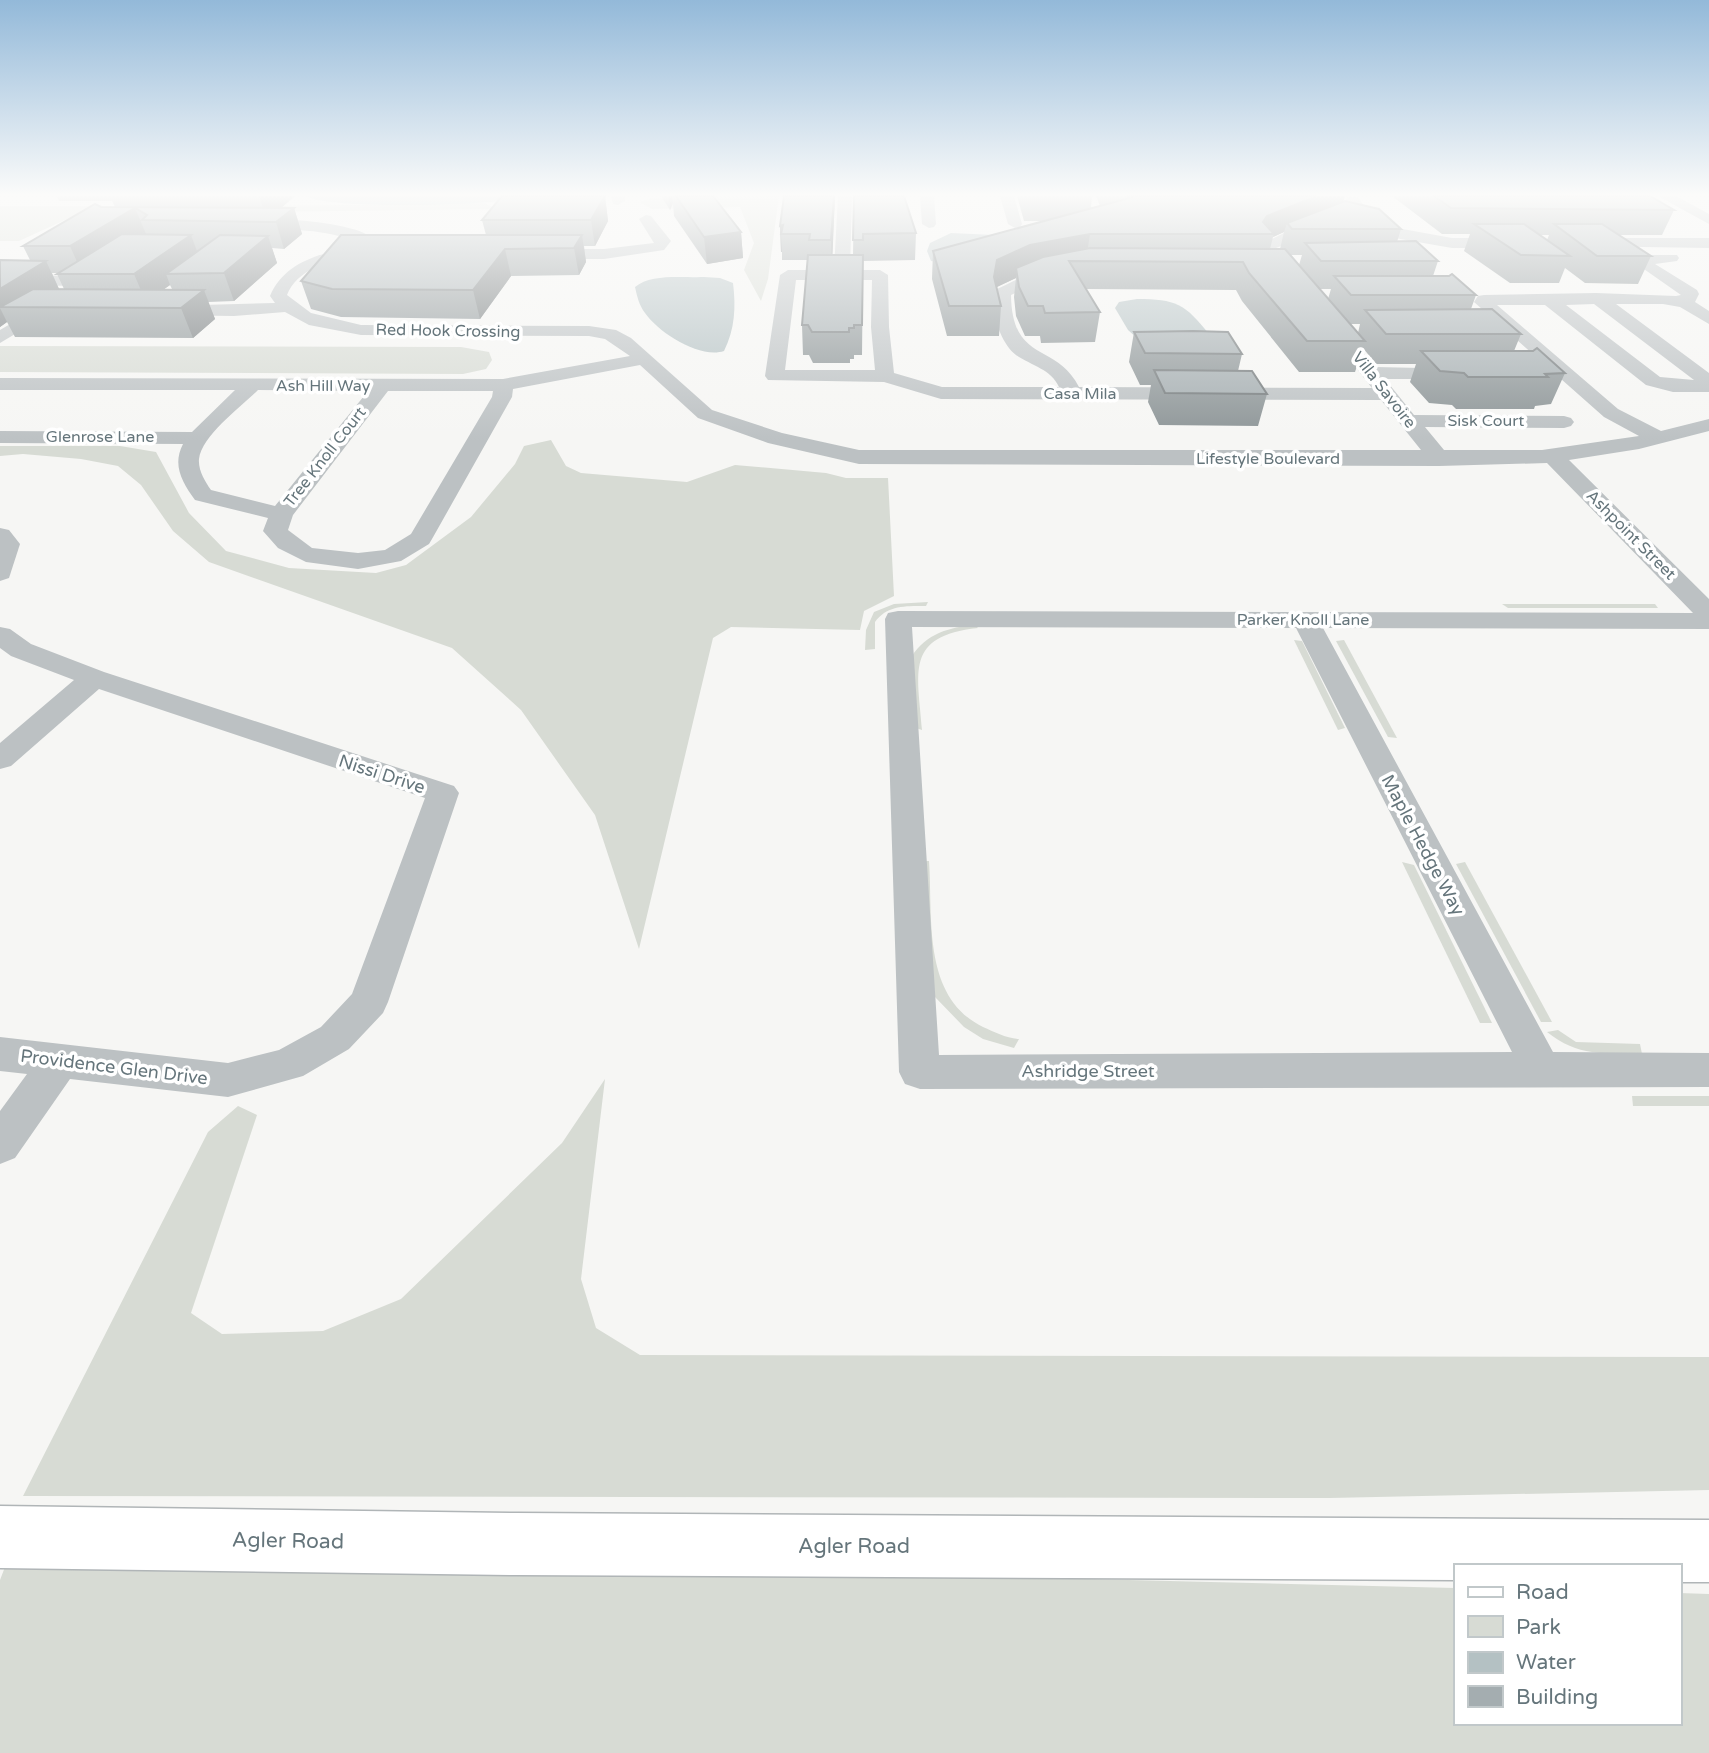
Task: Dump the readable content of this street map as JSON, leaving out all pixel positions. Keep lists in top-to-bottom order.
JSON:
{
  "streets": {
    "main road": ["Agler Road"],
    "street": [
      "Red Hook Crossing",
      "Ash Hill Way",
      "Villa Savoire",
      "Casa Mila",
      "Sisk Court",
      "Glenrose Lane",
      "Tree Knoll Court",
      "Lifestyle Boulevard",
      "Ashpoint Street",
      "Parker Knoll Lane",
      "Nissi Drive",
      "Maple Hedge Way",
      "Providence Glen Drive",
      "Ashridge Street"
    ]
  },
  "crossings": [
    ["Red Hook Crossing", "Ash Hill Way"],
    ["Red Hook Crossing", "Lifestyle Boulevard"],
    ["Ash Hill Way", "Tree Knoll Court"],
    ["Villa Savoire", "Casa Mila"],
    ["Villa Savoire", "Sisk Court"],
    ["Villa Savoire", "Lifestyle Boulevard"],
    ["Lifestyle Boulevard", "Ashpoint Street"],
    ["Parker Knoll Lane", "Maple Hedge Way"],
    ["Parker Knoll Lane", "Ashridge Street"],
    ["Nissi Drive", "Providence Glen Drive"],
    ["Maple Hedge Way", "Ashridge Street"]
  ],
  "legend": [
    "Road",
    "Park",
    "Water",
    "Building"
  ]
}
